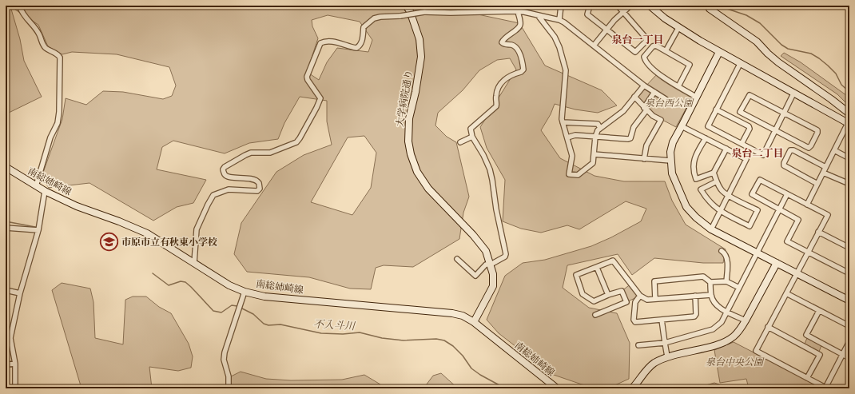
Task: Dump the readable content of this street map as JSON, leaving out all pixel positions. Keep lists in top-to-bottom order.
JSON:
{
  "streets": {
    "street": ["大学病院通り", "南総姉崎線"]
  },
  "crossings": [
    ["大学病院通り", "南総姉崎線"]
  ],
  "districts": ["泉台一丁目", "泉台二丁目"],
  "water": ["不入斗川"],
  "parks": ["泉台西公園", "泉台中央公園"],
  "places": {
    "school or university": ["市原市立有秋東小学校"]
  }
}
